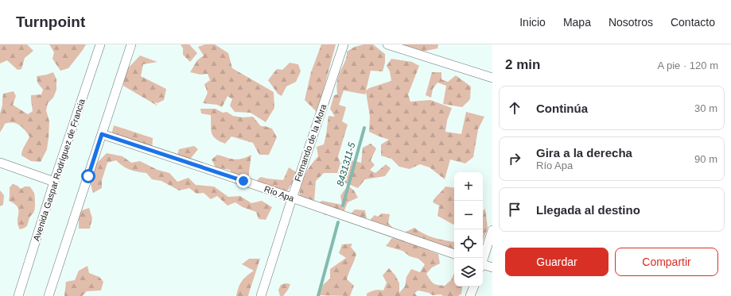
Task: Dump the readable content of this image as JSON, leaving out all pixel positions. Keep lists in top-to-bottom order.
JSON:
{
  "streets": {
    "street": ["Fernando de la Mora", "Avenida Gaspar Rodríguez de Francia", "Río Apa"]
  },
  "crossings": [
    ["Fernando de la Mora", "Río Apa"]
  ],
  "water": ["8431311-5"],
  "page": {
    "header": "Turnpoint",
    "nav": [
      "Inicio",
      "Mapa",
      "Nosotros",
      "Contacto"
    ],
    "heading": ["2 min", "A pie · 120 m"],
    "list": [
      ["Continúa", "30 m"],
      ["Gira a la derecha", "Río Apa", "90 m"],
      "Llegada al destino"
    ],
    "map_buttons": ["+", "−"],
    "buttons": ["Guardar", "Compartir"]
  }
}
